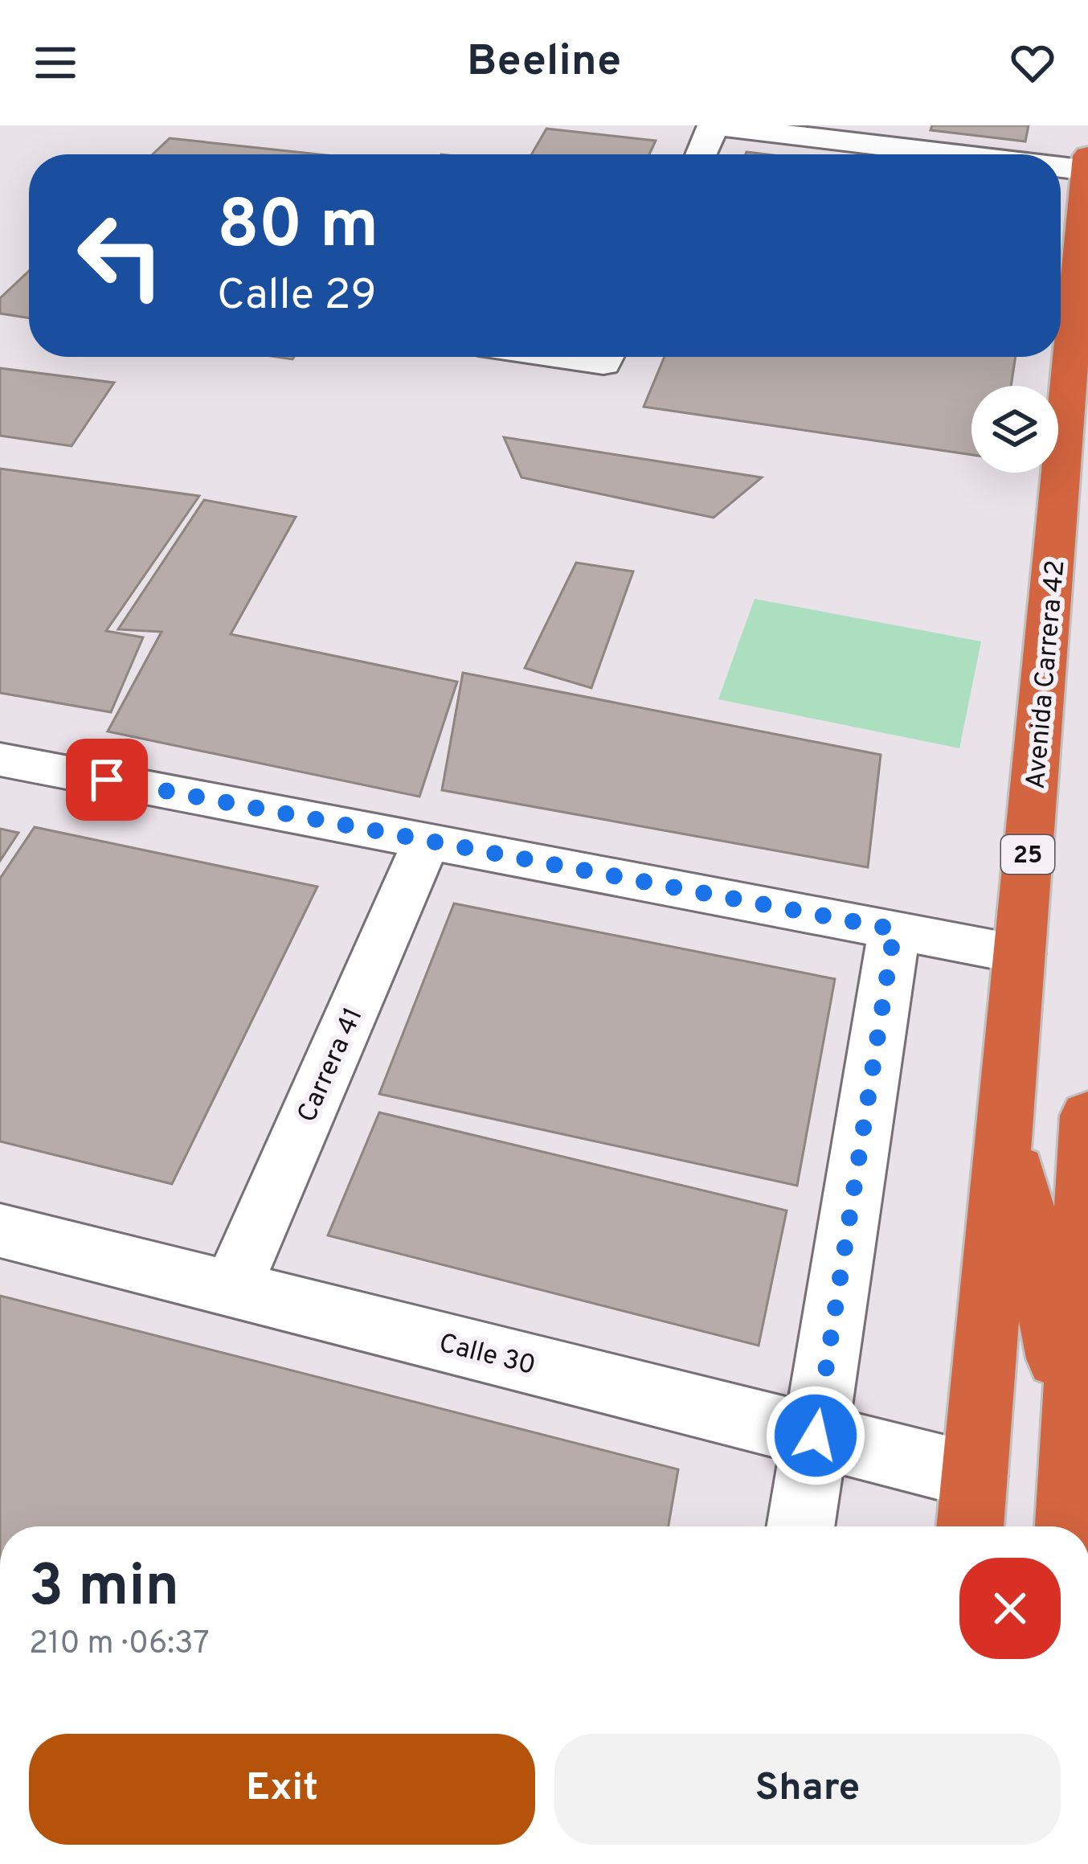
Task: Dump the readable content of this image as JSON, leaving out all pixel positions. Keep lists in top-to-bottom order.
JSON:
{
  "streets": {
    "highway": ["Avenida Carrera 42", "25"],
    "street": ["Carrera 41", "Calle 30"]
  },
  "crossings": [
    ["Avenida Carrera 42", "Calle 30"],
    ["Carrera 41", "Calle 30"]
  ],
  "page": {
    "header": "Beeline",
    "turn": ["80 m", "Calle 29"],
    "heading": ["3 min", "210 m · 06:37"],
    "buttons": ["Exit", "Share"]
  }
}
